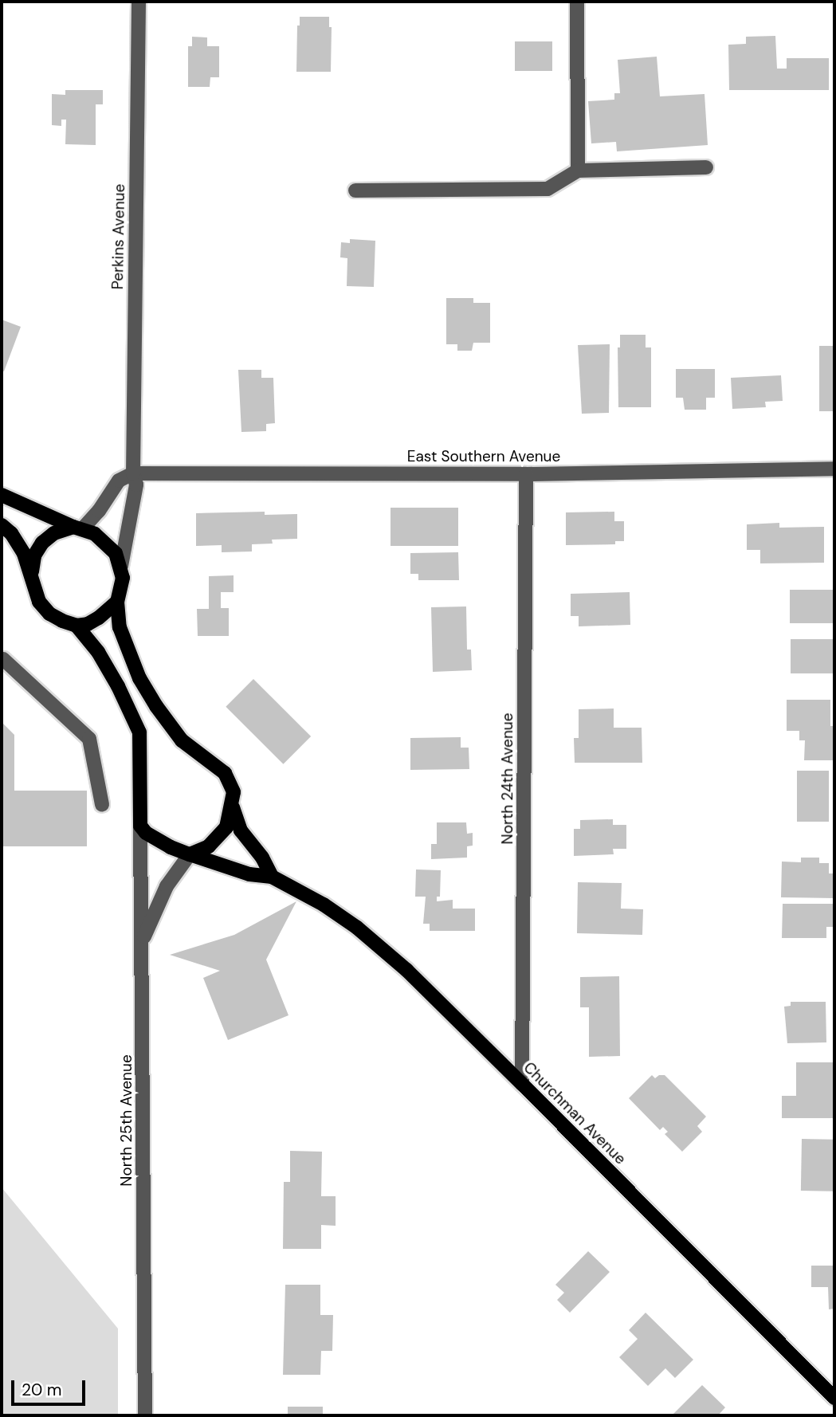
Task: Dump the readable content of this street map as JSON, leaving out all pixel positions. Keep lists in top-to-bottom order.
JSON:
{
  "streets": {
    "main road": ["Churchman Avenue"],
    "street": [
      "Perkins Avenue",
      "East Southern Avenue",
      "North 24th Avenue",
      "North 25th Avenue"
    ]
  },
  "crossings": [
    ["Perkins Avenue", "East Southern Avenue"],
    ["East Southern Avenue", "North 24th Avenue"],
    ["North 24th Avenue", "Churchman Avenue"],
    ["Churchman Avenue", "North 25th Avenue"]
  ],
  "scale_bar": "20 m"
}
